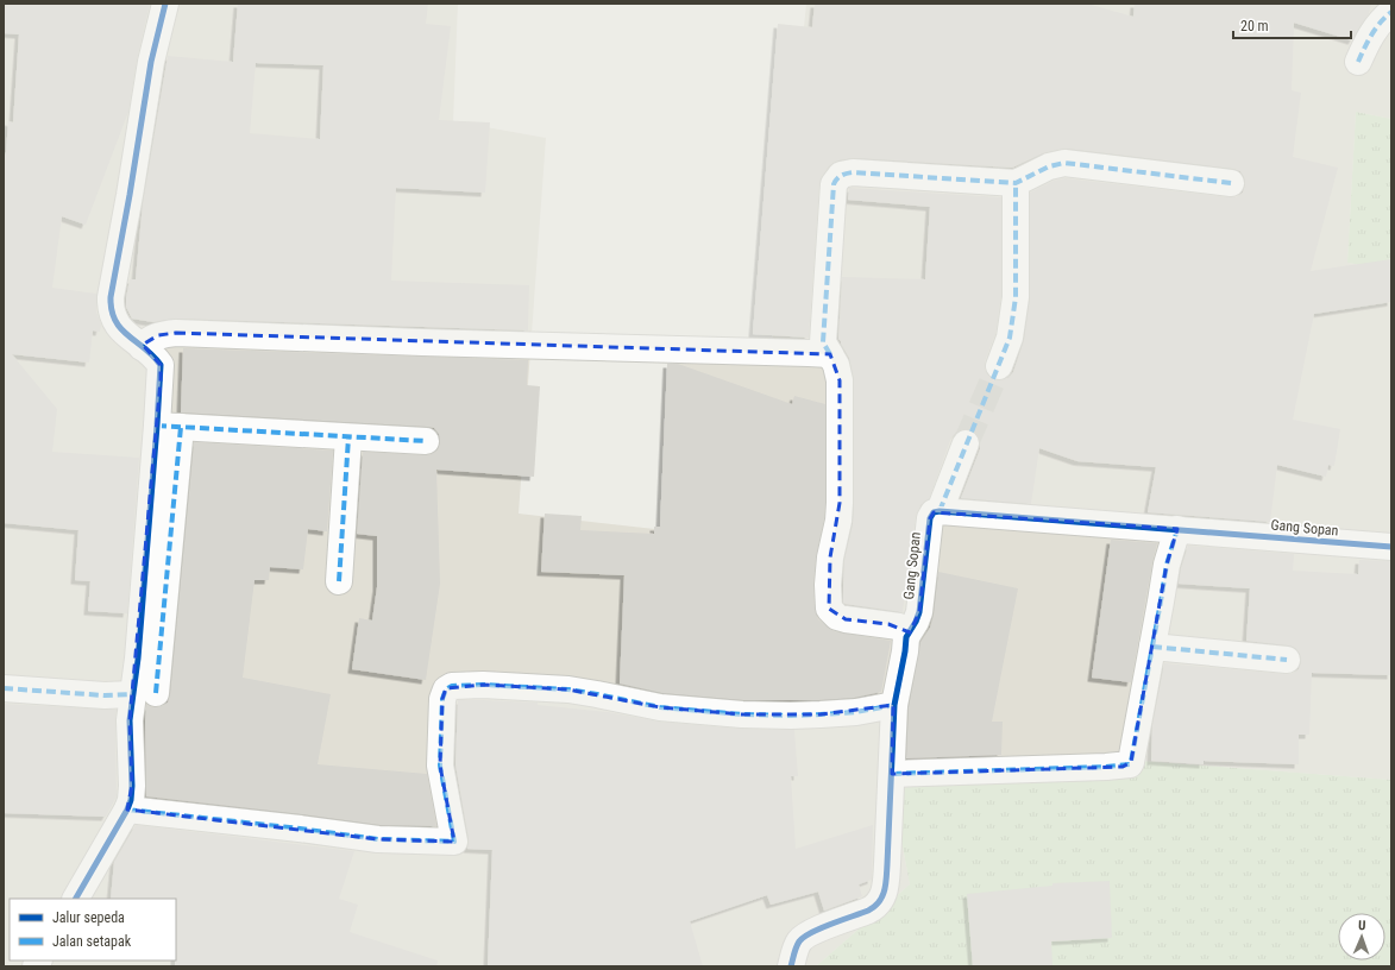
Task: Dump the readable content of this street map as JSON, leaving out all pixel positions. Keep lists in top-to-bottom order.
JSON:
{
  "streets": {
    "street": ["Gang Sopan"]
  },
  "legend": ["Jalur sepeda", "Jalan setapak"],
  "scale_bar": "20 m",
  "north": "top"
}
